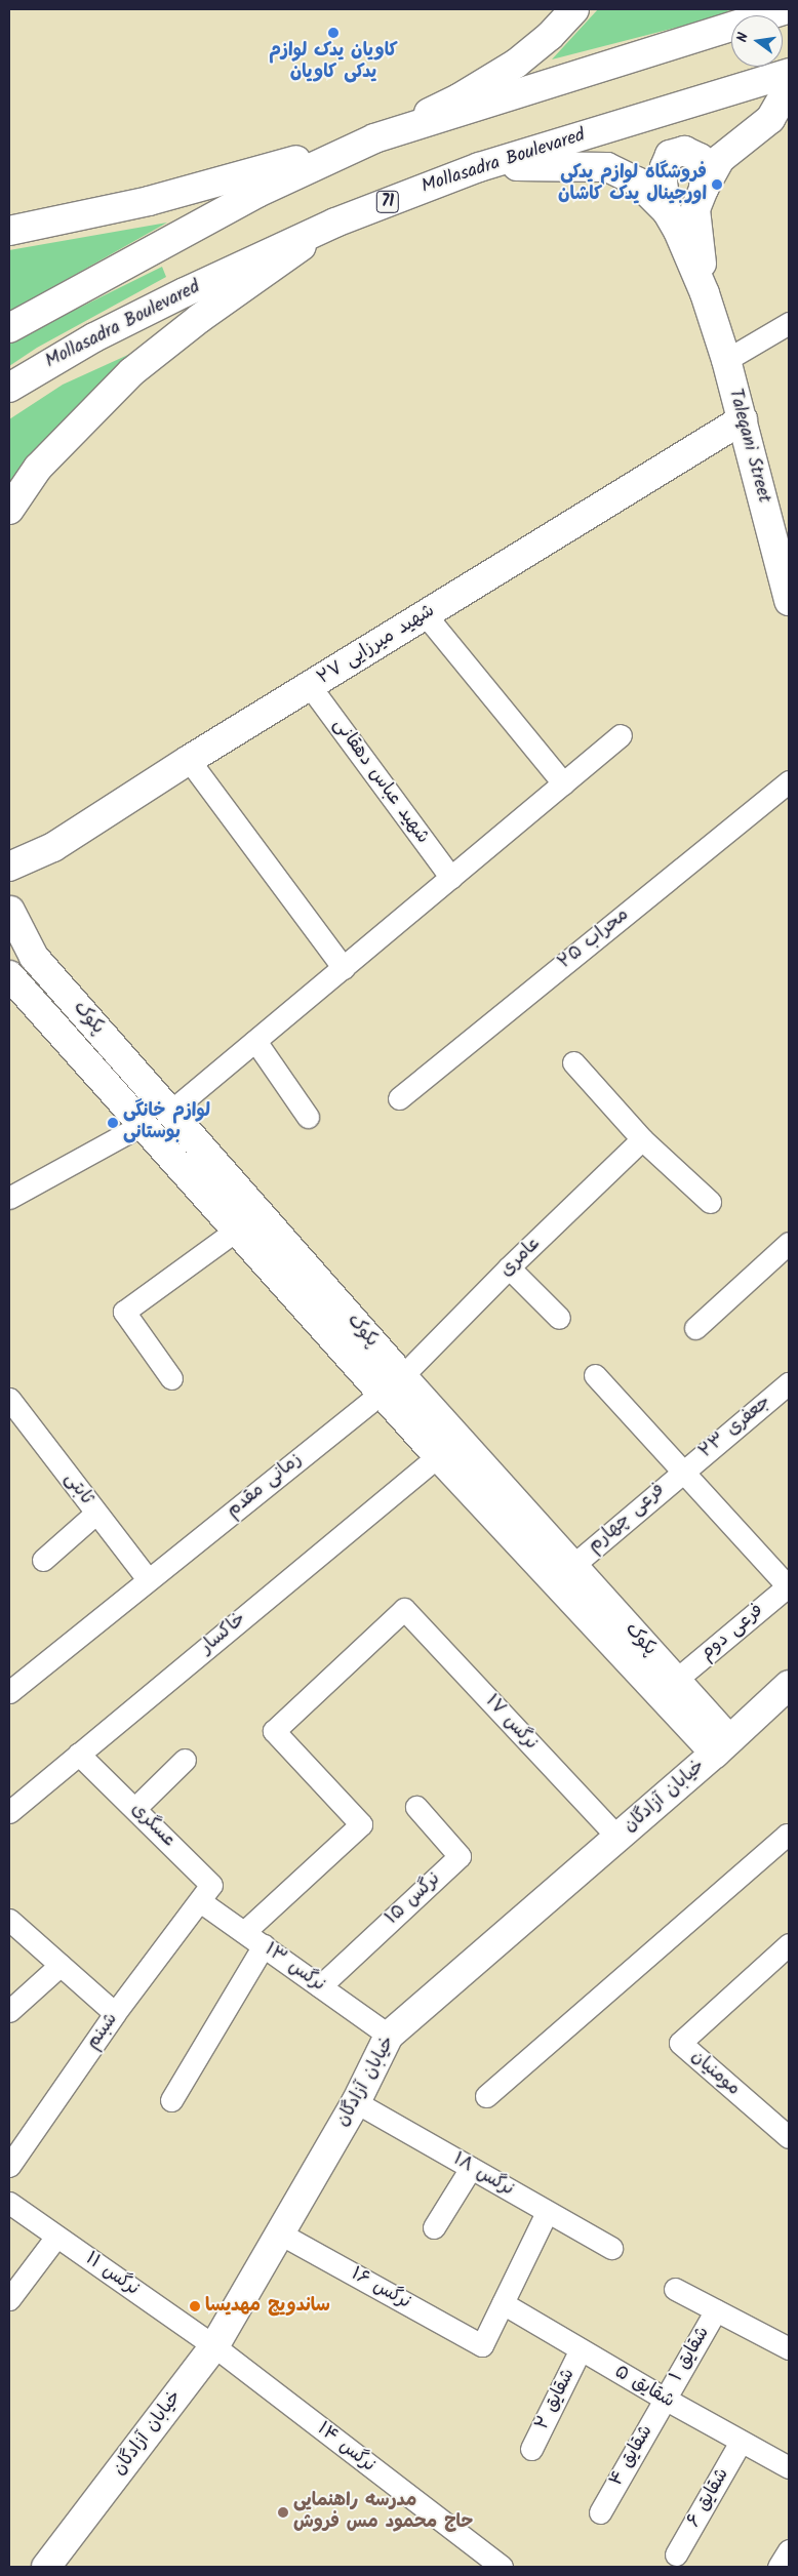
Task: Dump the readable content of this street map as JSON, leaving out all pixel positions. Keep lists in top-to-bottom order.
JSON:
{
  "streets": {
    "main road": [
      "Mollasadra Boulevared",
      "71",
      "Taleqani Street",
      "شهید میرزایی ۲۷",
      "پکوک",
      "خیابان آزادگان"
    ],
    "street": [
      "شهید عباس دهقانی",
      "محراب ۲۵",
      "عامری",
      "جعفری ۲۳",
      "زمانی مقدم",
      "ثابتی",
      "فرعی چهارم",
      "فرعی دوم",
      "خاکسار",
      "نرگس ۱۷",
      "عسگری",
      "نرگس ۱۵",
      "نرگس ۱۳",
      "شبنم",
      "مومنیان",
      "نرگس ۱۸",
      "نرگس ۱۱",
      "نرگس ۱۶",
      "شقایق ۱",
      "شقایق ۵",
      "شقایق ۲",
      "نرگس ۱۴",
      "شقایق ۴",
      "شقایق ۶"
    ]
  },
  "crossings": [
    ["Taleqani Street", "شهید میرزایی ۲۷"],
    ["شهید میرزایی ۲۷", "شهید عباس دهقانی"],
    ["پکوک", "عامری"],
    ["پکوک", "زمانی مقدم"],
    ["پکوک", "فرعی چهارم"],
    ["پکوک", "فرعی دوم"],
    ["پکوک", "خاکسار"],
    ["پکوک", "خیابان آزادگان"],
    ["عامری", "زمانی مقدم"],
    ["جعفری ۲۳", "فرعی چهارم"],
    ["زمانی مقدم", "ثابتی"],
    ["خاکسار", "عسگری"],
    ["نرگس ۱۷", "خیابان آزادگان"],
    ["نرگس ۱۷", "نرگس ۱۳"],
    ["خیابان آزادگان", "نرگس ۱۳"],
    ["خیابان آزادگان", "نرگس ۱۸"],
    ["خیابان آزادگان", "نرگس ۱۱"],
    ["خیابان آزادگان", "نرگس ۱۶"],
    ["خیابان آزادگان", "نرگس ۱۴"],
    ["عسگری", "نرگس ۱۳"],
    ["عسگری", "شبنم"],
    ["نرگس ۱۵", "نرگس ۱۳"],
    ["نرگس ۱۳", "شبنم"],
    ["نرگس ۱۱", "نرگس ۱۴"],
    ["نرگس ۱۶", "شقایق ۵"],
    ["شقایق ۱", "شقایق ۵"],
    ["شقایق ۱", "شقایق ۴"],
    ["شقایق ۵", "شقایق ۲"],
    ["شقایق ۵", "شقایق ۴"],
    ["شقایق ۵", "شقایق ۶"]
  ],
  "places": [
    "کاویان یدک لوازم یدکی کاویان",
    "فروشگاه لوازم یدکی اورجینال یدک کاشان",
    "لوازم خانگی بوستانی",
    "ساندویچ مهدیسا",
    "مدرسه راهنمایی حاج محمود مس فروش"
  ],
  "north": "left"
}
